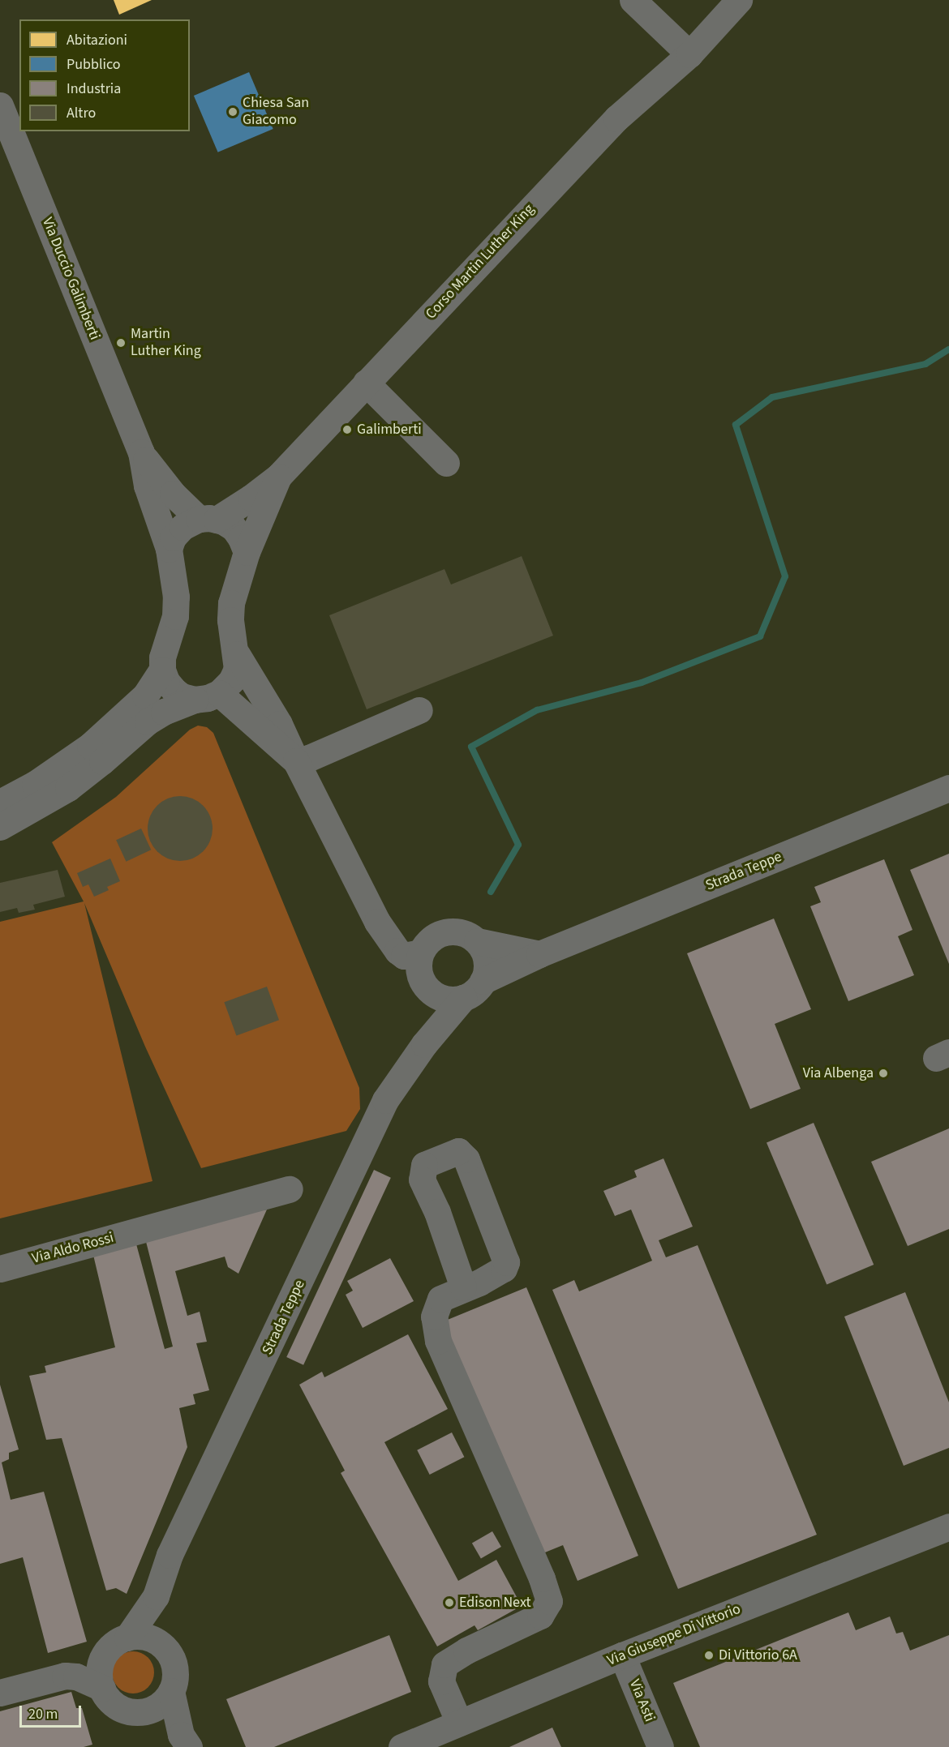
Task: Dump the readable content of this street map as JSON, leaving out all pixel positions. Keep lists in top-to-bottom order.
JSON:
{
  "streets": {
    "street": [
      "Corso Martin Luther King",
      "Via Duccio Galimberti",
      "Strada Teppe",
      "Via Aldo Rossi",
      "Via Giuseppe Di Vittorio",
      "Via Asti"
    ]
  },
  "crossings": [
    ["Corso Martin Luther King", "Via Duccio Galimberti"],
    ["Via Giuseppe Di Vittorio", "Via Asti"]
  ],
  "places": [
    "Chiesa San Giacomo",
    "Martin Luther King",
    "Galimberti",
    "Via Albenga",
    "Edison Next",
    "Di Vittorio 6A"
  ],
  "legend": [
    "Abitazioni",
    "Pubblico",
    "Industria",
    "Altro"
  ],
  "scale_bar": "20 m"
}
